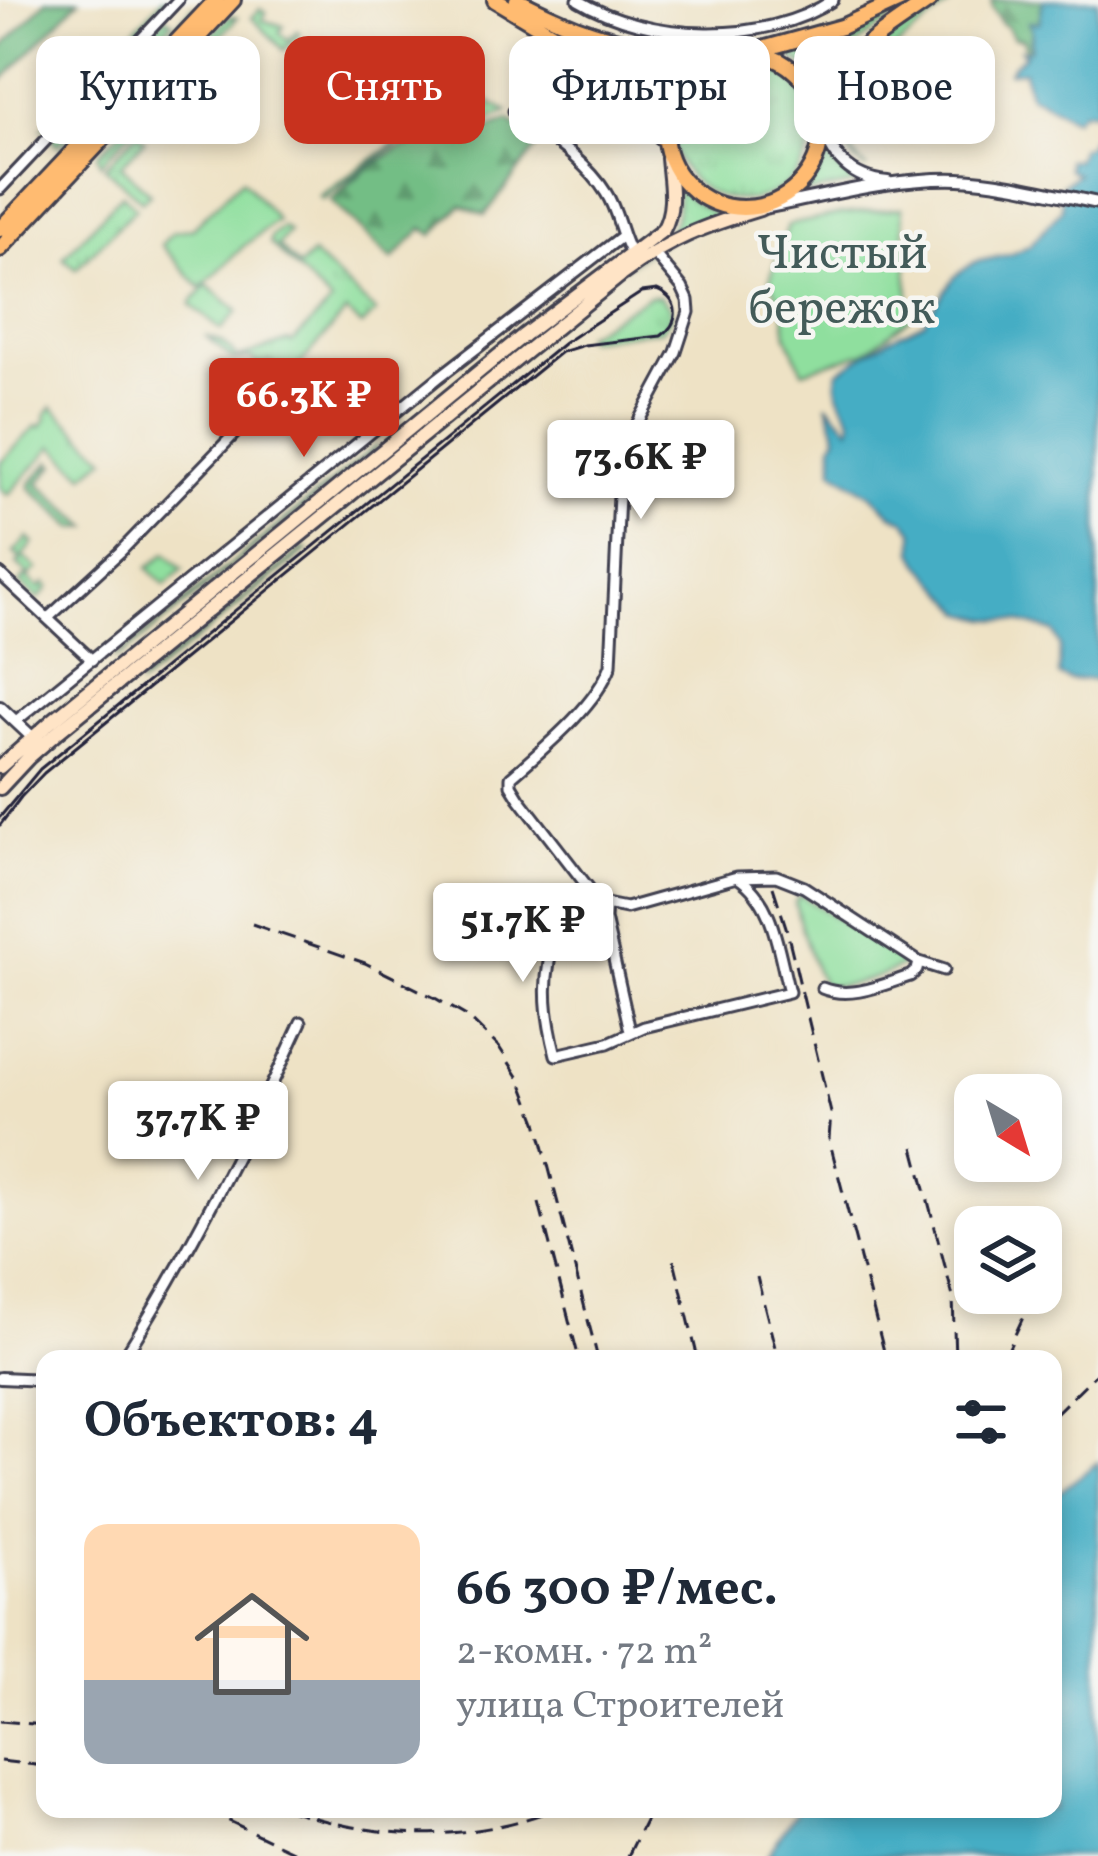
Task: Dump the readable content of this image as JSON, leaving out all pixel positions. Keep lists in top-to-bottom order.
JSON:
{
  "parks": ["Чистый бережок"],
  "north": "bottom right",
  "page": {
    "chip": [
      "Купить",
      "Снять",
      "Фильтры",
      "Новое"
    ],
    "price": [
      "66.3K ₽",
      "73.6K ₽",
      "51.7K ₽",
      "37.7K ₽"
    ],
    "heading": "Объектов: 4",
    "list": [
      {
        "name": "66 300 ₽/мес.",
        "note": "2-комн. · 72 m² · улица Строителей"
      }
    ]
  }
}
